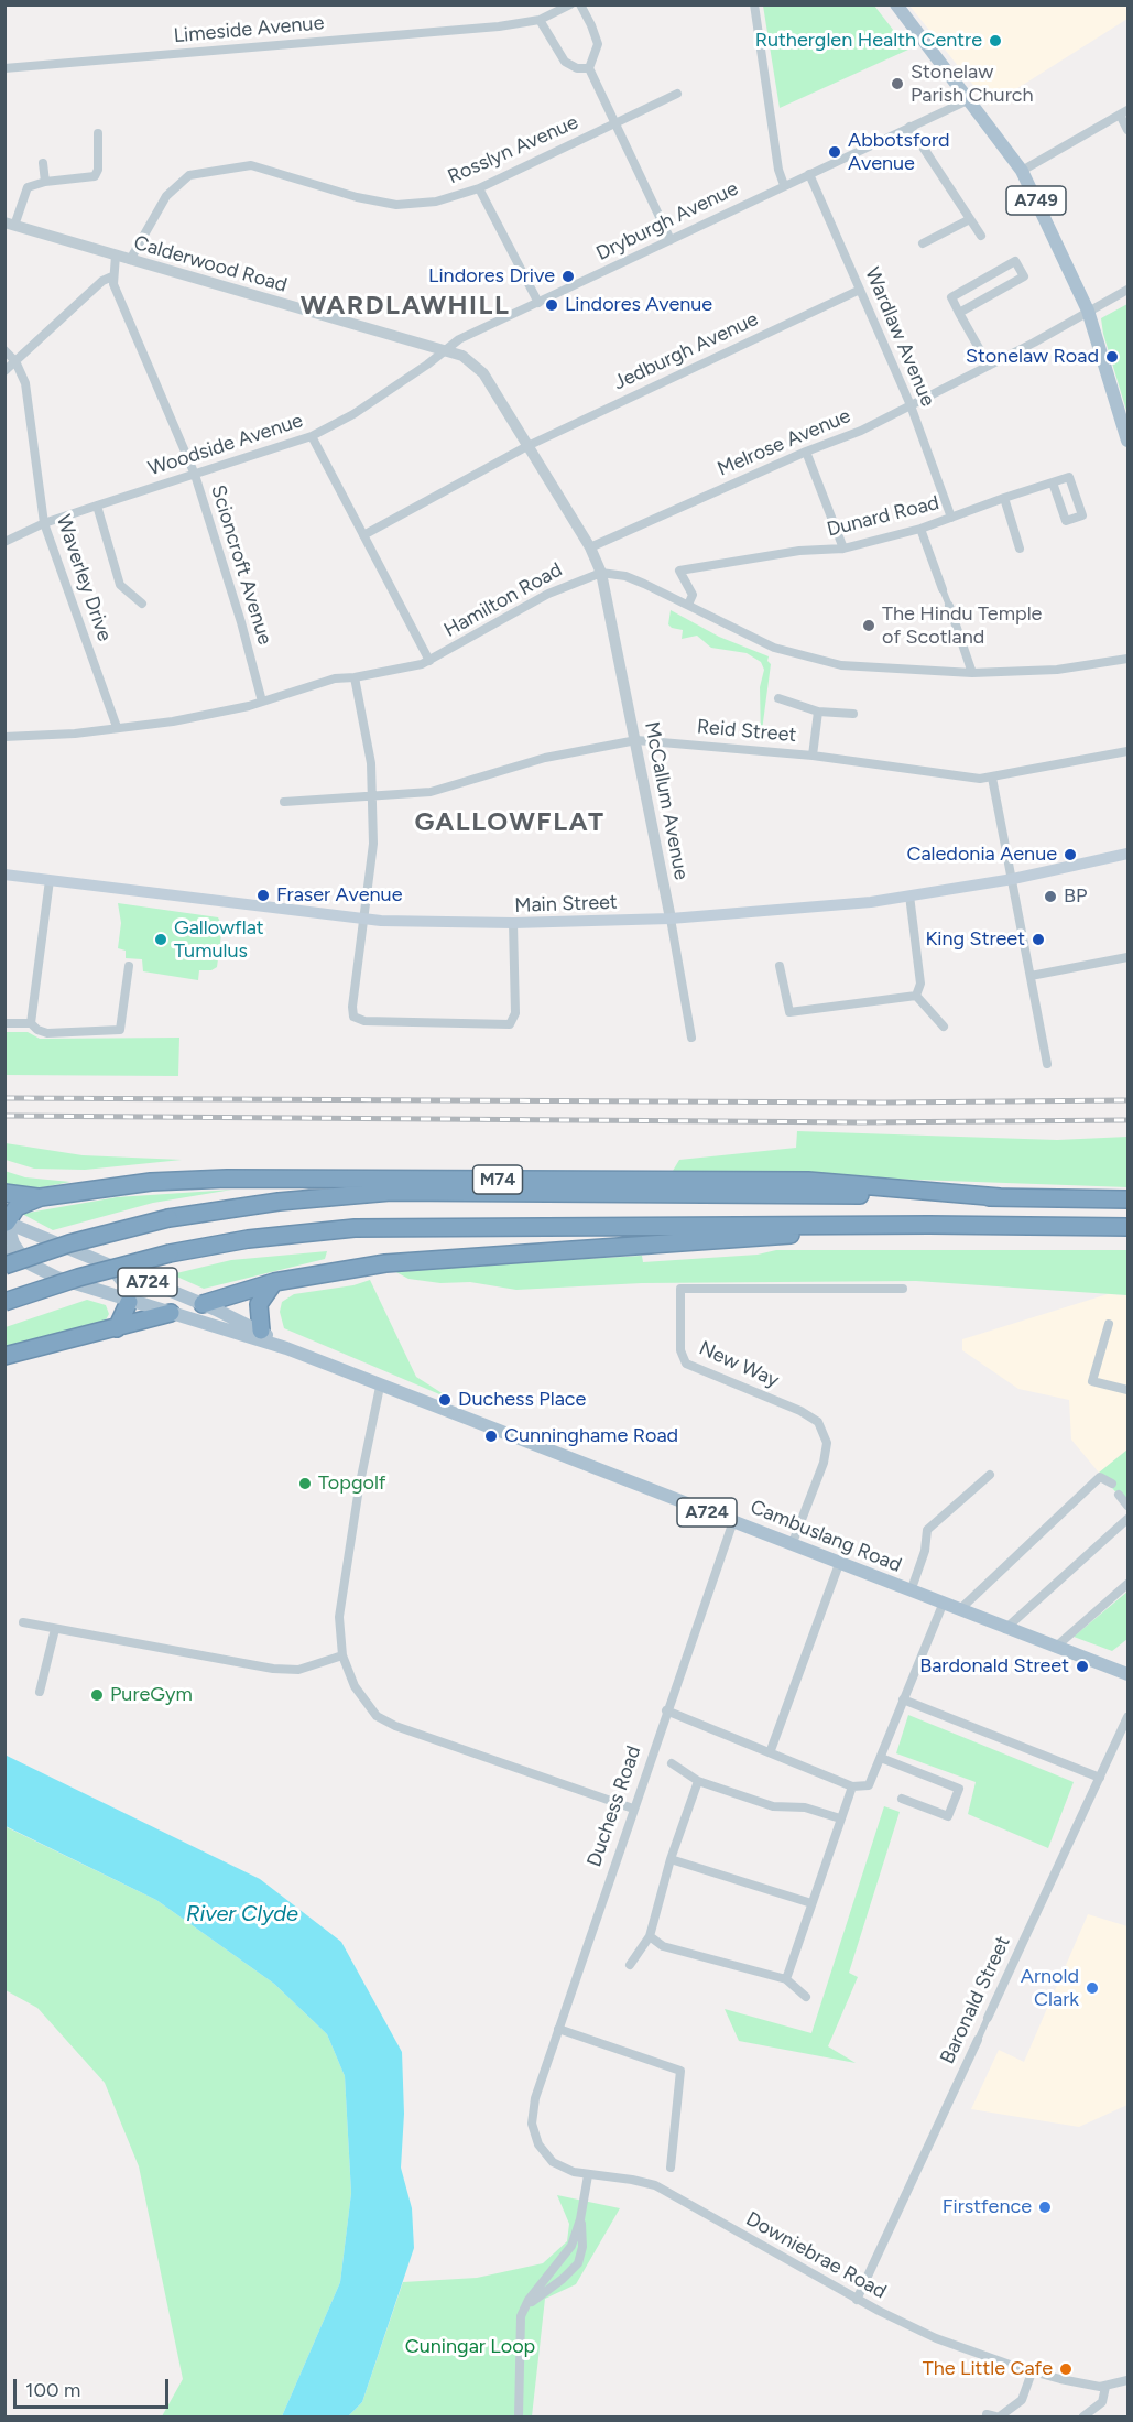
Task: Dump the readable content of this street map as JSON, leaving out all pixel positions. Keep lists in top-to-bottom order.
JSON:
{
  "streets": {
    "highway": ["M74"],
    "main road": [
      "A749",
      "Main Street",
      "A724",
      "Cambuslang Road"
    ],
    "street": [
      "Limeside Avenue",
      "Rosslyn Avenue",
      "Dryburgh Avenue",
      "Calderwood Road",
      "Wardlaw Avenue",
      "Jedburgh Avenue",
      "Melrose Avenue",
      "Woodside Avenue",
      "Dunard Road",
      "Scioncroft Avenue",
      "Waverley Drive",
      "Hamilton Road",
      "Reid Street",
      "McCallum Avenue",
      "New Way",
      "Duchess Road",
      "Baronald Street",
      "Downiebrae Road"
    ]
  },
  "crossings": [
    ["Rosslyn Avenue", "Calderwood Road"],
    ["A749", "Dryburgh Avenue"],
    ["A749", "Melrose Avenue"],
    ["Dryburgh Avenue", "Calderwood Road"],
    ["Dryburgh Avenue", "Wardlaw Avenue"],
    ["Dryburgh Avenue", "Woodside Avenue"],
    ["Calderwood Road", "Jedburgh Avenue"],
    ["Calderwood Road", "Melrose Avenue"],
    ["Calderwood Road", "Woodside Avenue"],
    ["Calderwood Road", "Hamilton Road"],
    ["Calderwood Road", "McCallum Avenue"],
    ["Wardlaw Avenue", "Jedburgh Avenue"],
    ["Wardlaw Avenue", "Melrose Avenue"],
    ["Wardlaw Avenue", "Dunard Road"],
    ["Woodside Avenue", "Scioncroft Avenue"],
    ["Woodside Avenue", "Waverley Drive"],
    ["Scioncroft Avenue", "Hamilton Road"],
    ["Waverley Drive", "Hamilton Road"],
    ["Hamilton Road", "McCallum Avenue"],
    ["Reid Street", "McCallum Avenue"],
    ["McCallum Avenue", "Main Street"],
    ["M74", "Cambuslang Road"],
    ["New Way", "Cambuslang Road"],
    ["Cambuslang Road", "Duchess Road"],
    ["Duchess Road", "Downiebrae Road"],
    ["Baronald Street", "Downiebrae Road"]
  ],
  "districts": ["WARDLAWHILL", "GALLOWFLAT"],
  "water": ["River Clyde"],
  "parks": ["Cuningar Loop"],
  "places": [
    "Rutherglen Health Centre",
    "Stonelaw Parish Church",
    "Abbotsford Avenue",
    "Lindores Drive",
    "Lindores Avenue",
    "Stonelaw Road",
    "The Hindu Temple of Scotland",
    "Caledonia Aenue",
    "Fraser Avenue",
    "BP",
    "Gallowflat Tumulus",
    "King Street",
    "Duchess Place",
    "Cunninghame Road",
    "Topgolf",
    "Bardonald Street",
    "PureGym",
    "Arnold Clark",
    "Firstfence",
    "The Little Cafe"
  ],
  "scale_bar": "100 m"
}
